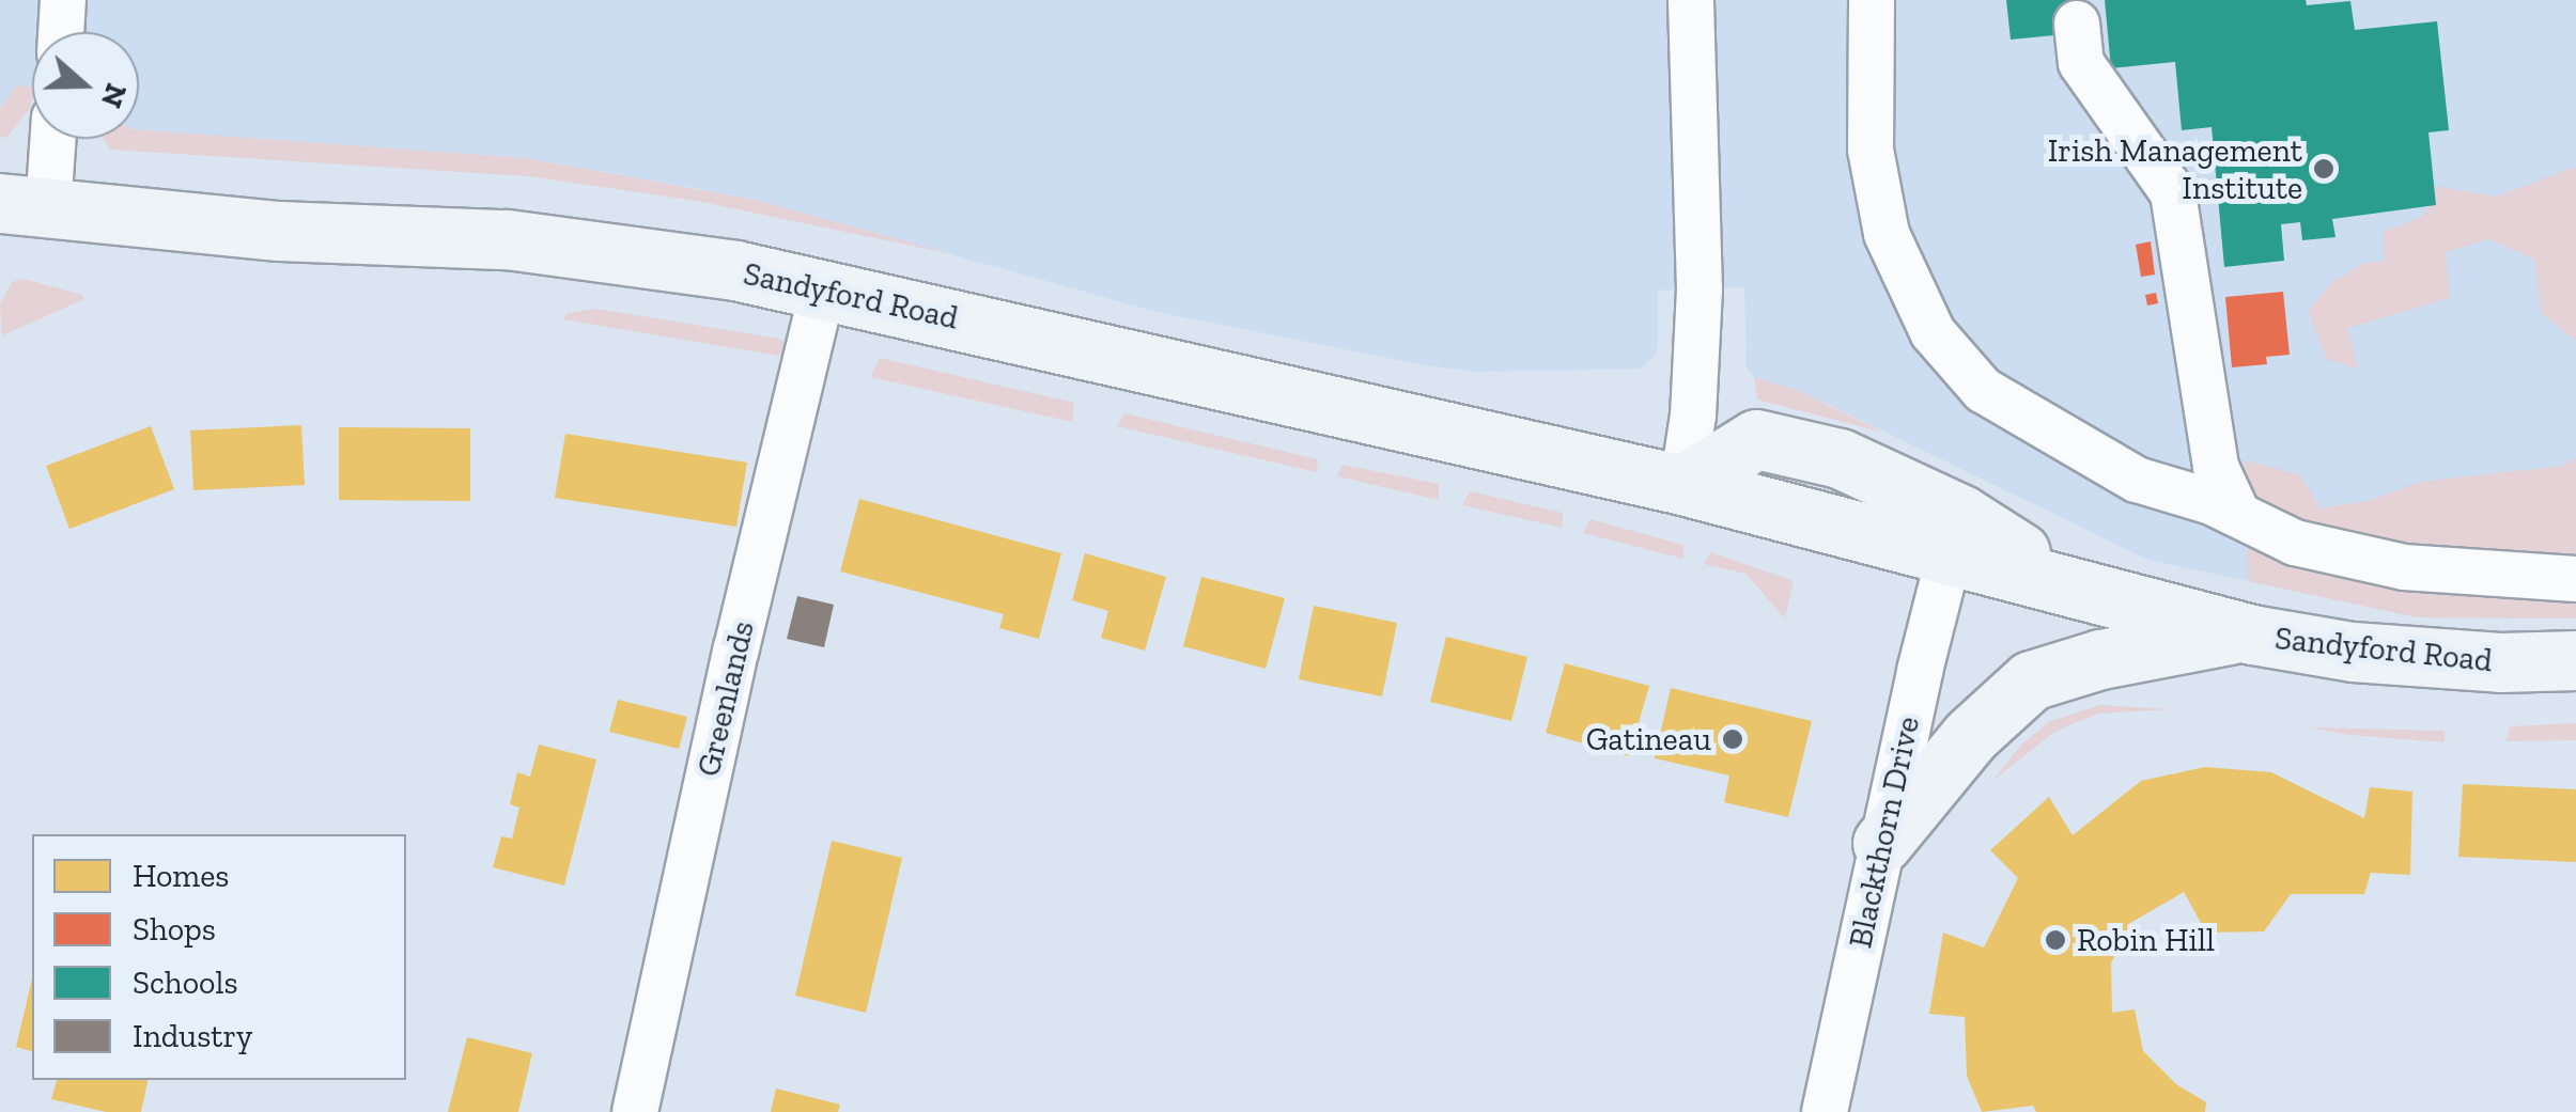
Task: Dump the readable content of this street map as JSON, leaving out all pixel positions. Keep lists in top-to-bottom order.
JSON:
{
  "streets": {
    "main road": ["Sandyford Road"],
    "street": ["Greenlands", "Blackthorn Drive"]
  },
  "crossings": [
    ["Sandyford Road", "Greenlands"],
    ["Sandyford Road", "Blackthorn Drive"]
  ],
  "places": ["Irish Management Institute", "Gatineau", "Robin Hill"],
  "legend": [
    "Homes",
    "Shops",
    "Schools",
    "Industry"
  ],
  "north": "right"
}
